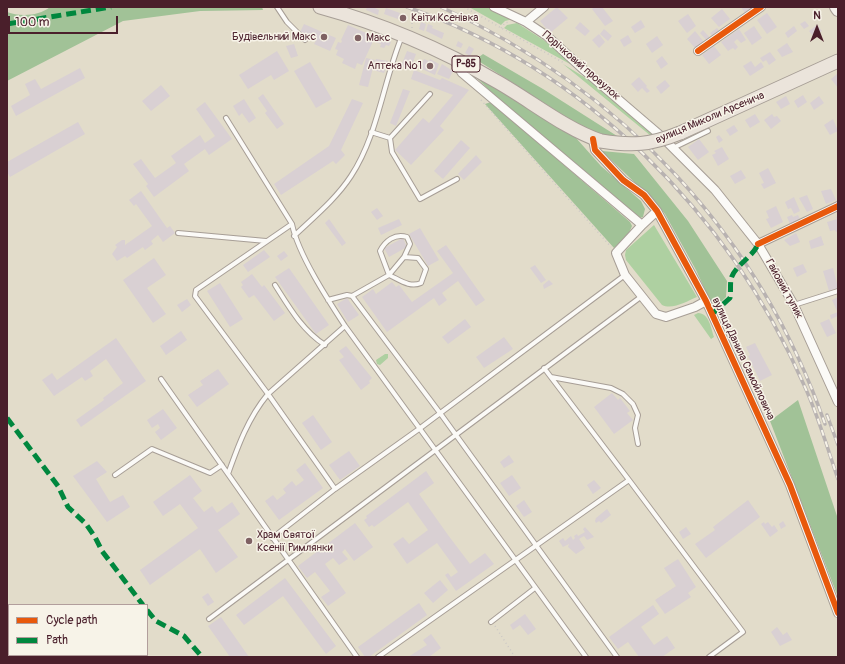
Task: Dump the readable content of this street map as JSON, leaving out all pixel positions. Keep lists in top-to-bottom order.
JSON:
{
  "streets": {
    "main road": ["Р-85", "вулиця Миколи Арсенича"],
    "street": ["Порічковий провулок", "Гайовий тупик", "вулиця Данила Самойловича"]
  },
  "crossings": [
    ["Порічковий провулок", "Гайовий тупик"],
    ["вулиця Миколи Арсенича", "вулиця Данила Самойловича"]
  ],
  "places": [
    "Квіти Ксенівка",
    "Будівельний Макс",
    "Макс",
    "Аптека №1",
    "Храм Святої Ксенії Римлянки"
  ],
  "legend": ["Cycle path", "Path"],
  "scale_bar": "100 m",
  "north": "top"
}
